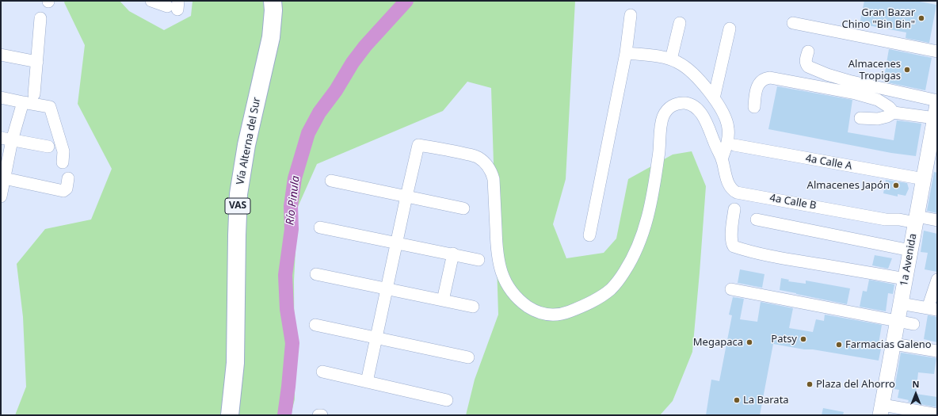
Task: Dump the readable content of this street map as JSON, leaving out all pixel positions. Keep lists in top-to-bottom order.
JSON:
{
  "streets": {
    "highway": ["Vía Alterna del Sur", "VAS"],
    "main road": ["1a Avenida"],
    "street": ["4a Calle A", "4a Calle B"]
  },
  "crossings": [
    ["4a Calle A", "1a Avenida"],
    ["4a Calle B", "1a Avenida"]
  ],
  "water": ["Río Pinula"],
  "places": [
    "Gran Bazar Chino \"Bin Bin\"",
    "Almacenes Tropigas",
    "Almacenes Japón",
    "Patsy",
    "Megapaca",
    "Farmacias Galeno",
    "Plaza del Ahorro",
    "La Barata"
  ],
  "north": "top"
}
